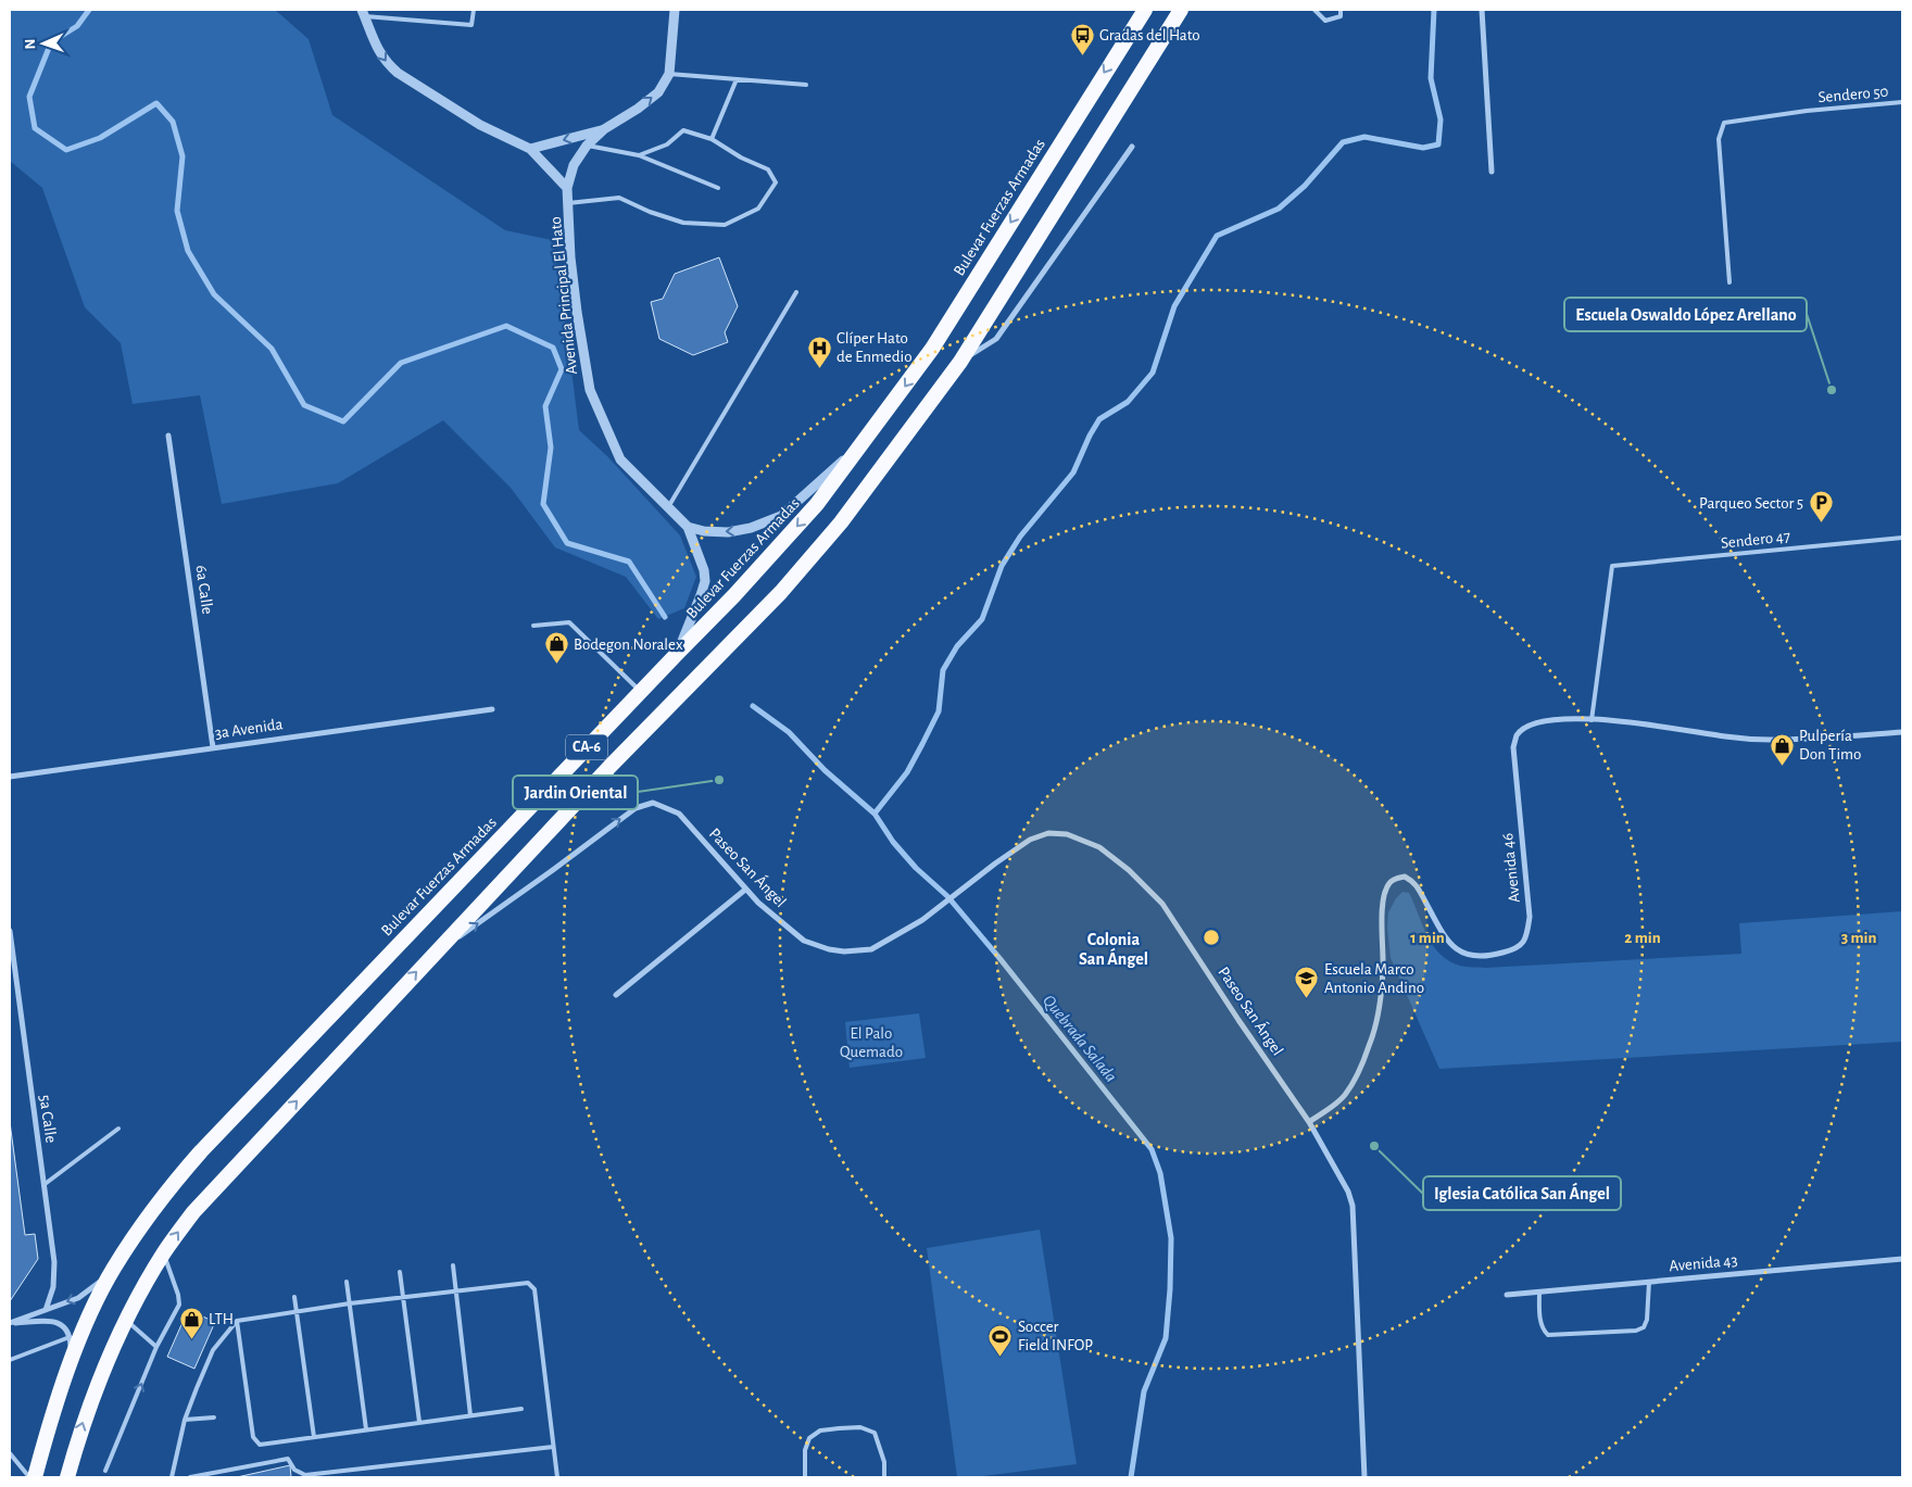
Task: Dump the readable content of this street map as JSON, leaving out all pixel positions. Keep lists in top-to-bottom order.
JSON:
{
  "streets": {
    "highway": ["Bulevar Fuerzas Armadas", "CA-6"],
    "street": [
      "Avenida Principal El Hato",
      "6a Calle",
      "3a Avenida",
      "Paseo San Ángel",
      "Avenida 46",
      "5a Calle",
      "Avenida 43"
    ],
    "lane": ["Sendero 50", "Sendero 47"]
  },
  "crossings": [
    ["Bulevar Fuerzas Armadas", "Avenida Principal El Hato"],
    ["Sendero 47", "Avenida 46"],
    ["6a Calle", "3a Avenida"],
    ["Paseo San Ángel", "Avenida 46"]
  ],
  "districts": ["Colonia San Ángel"],
  "water": ["Quebrada Salada"],
  "parks": ["El Palo Quemado"],
  "places": {
    "bus stop": ["Gradas del Hato"],
    "hospital": ["Clíper Hato de Enmedio"],
    "other": ["Escuela Oswaldo López Arellano", "Jardin Oriental", "Iglesia Católica San Ángel"],
    "parking": ["Parqueo Sector 5"],
    "shop": ["Bodegon Noralex", "Pulpería Don Timo", "LTH"],
    "school or university": ["Escuela Marco Antonio Andino"],
    "sports": ["Soccer Field INFOP"]
  },
  "north": "left",
  "rings": ["1 min", "2 min", "3 min"]
}
